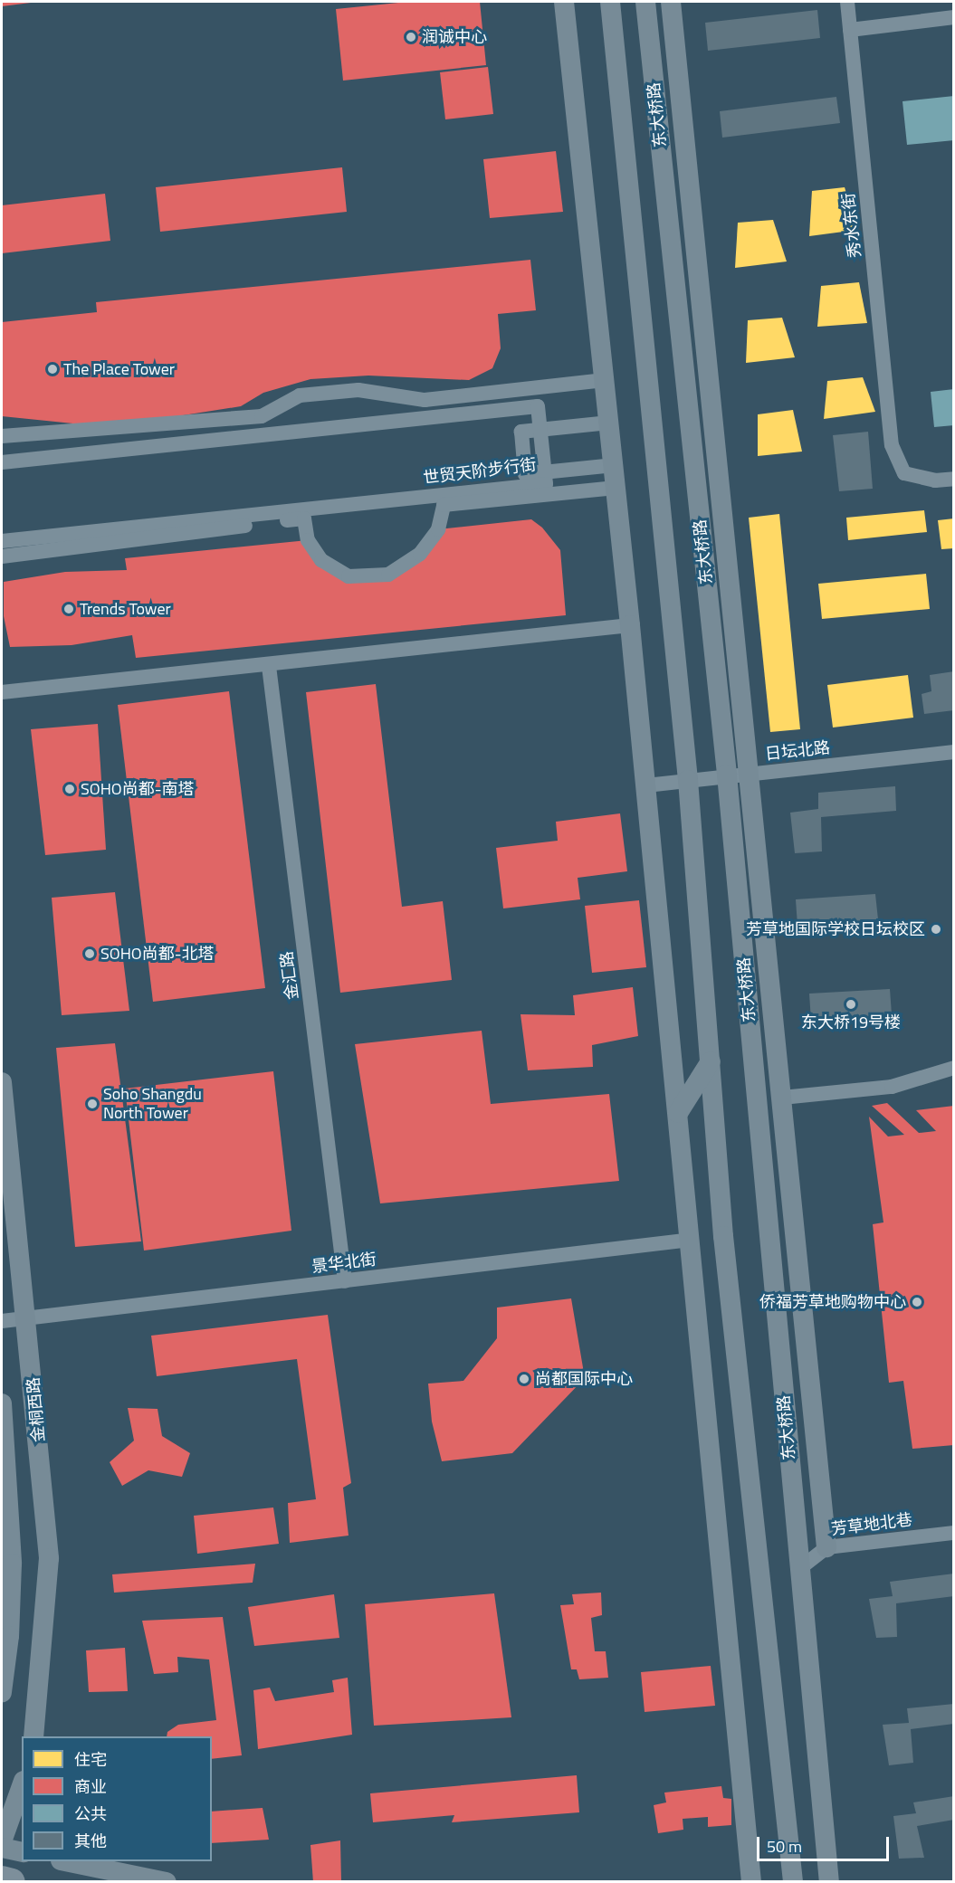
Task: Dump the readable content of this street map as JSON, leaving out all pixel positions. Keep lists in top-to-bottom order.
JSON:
{
  "streets": {
    "main road": ["东大桥路", "金桐西路"],
    "street": [
      "秀水东街",
      "世贸天阶步行街",
      "日坛北路",
      "金汇路",
      "景华北街",
      "芳草地北巷"
    ]
  },
  "crossings": [
    ["东大桥路", "日坛北路"],
    ["东大桥路", "芳草地北巷"],
    ["金汇路", "景华北街"],
    ["景华北街", "金桐西路"]
  ],
  "places": [
    "润诚中心",
    "The Place Tower",
    "Trends Tower",
    "SOHO尚都-南塔",
    "芳草地国际学校日坛校区",
    "SOHO尚都-北塔",
    "东大桥19号楼",
    "Soho Shangdu North Tower",
    "侨福芳草地购物中心",
    "尚都国际中心"
  ],
  "legend": [
    "住宅",
    "商业",
    "公共",
    "其他"
  ],
  "scale_bar": "50 m"
}
